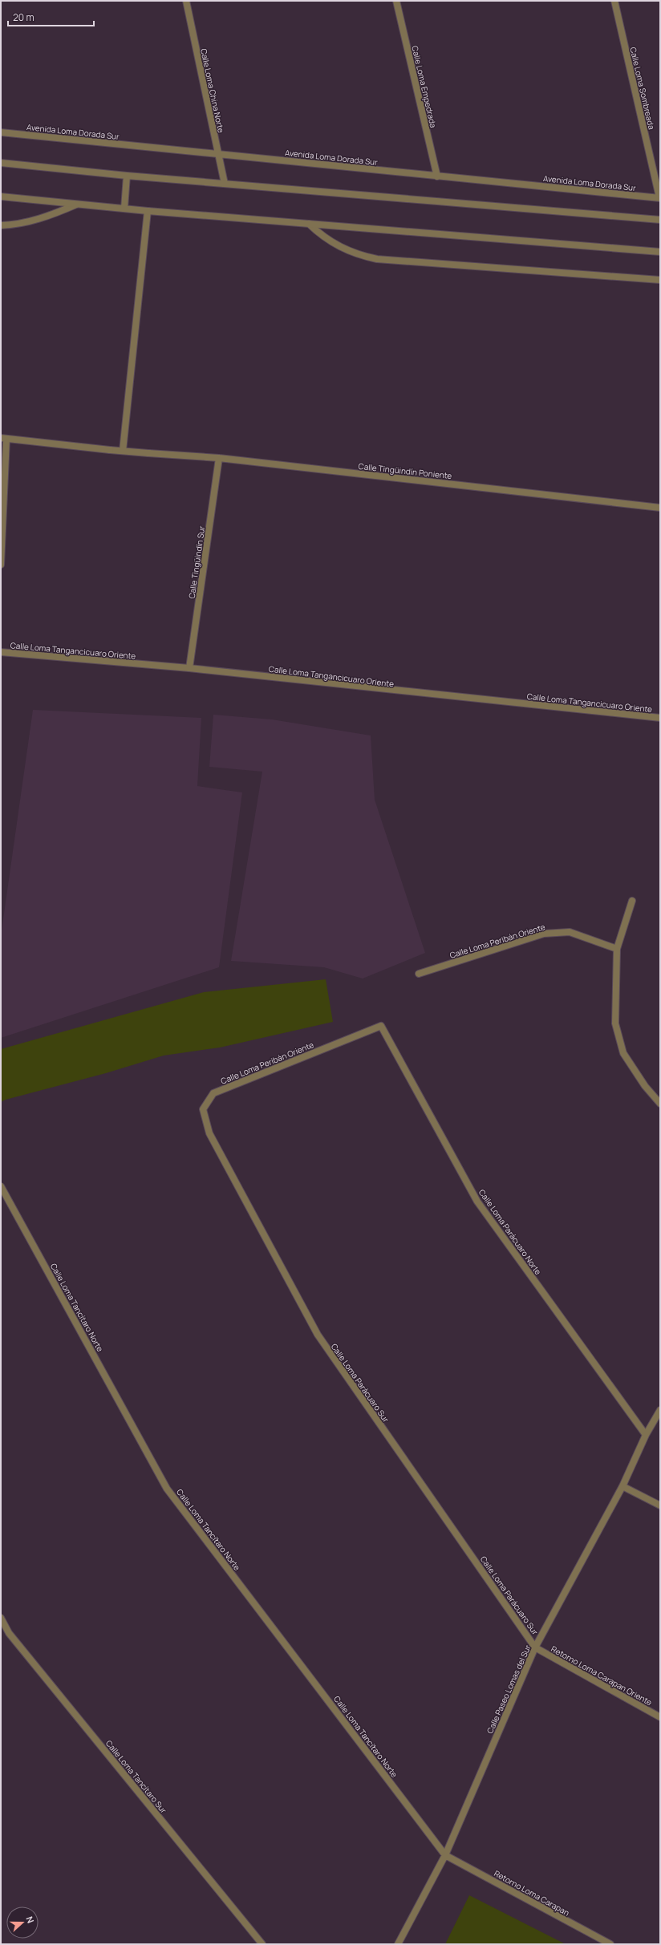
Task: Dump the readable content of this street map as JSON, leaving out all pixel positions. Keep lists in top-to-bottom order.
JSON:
{
  "streets": {
    "street": [
      "Calle Loma Empedrada",
      "Calle Loma Sombreada",
      "Calle Loma China Norte",
      "Avenida Loma Dorada Sur",
      "Calle Tingüindín Poniente",
      "Calle Tingüindín Sur",
      "Calle Loma Tangancicuaro Oriente",
      "Calle Loma Peribán Oriente",
      "Calle Loma Parácuaro Norte",
      "Calle Loma Tancítaro Norte",
      "Calle Loma Parácuaro Sur",
      "Retorno Loma Carapan Oriente",
      "Calle Paseo Lomas del Sur",
      "Calle Loma Tancítaro Sur",
      "Retorno Loma Carapan"
    ]
  },
  "crossings": [
    ["Calle Loma Empedrada", "Avenida Loma Dorada Sur"],
    ["Calle Loma Sombreada", "Avenida Loma Dorada Sur"],
    ["Calle Loma China Norte", "Avenida Loma Dorada Sur"],
    ["Calle Tingüindín Poniente", "Calle Tingüindín Sur"],
    ["Calle Tingüindín Sur", "Calle Loma Tangancicuaro Oriente"],
    ["Calle Loma Peribán Oriente", "Calle Loma Parácuaro Norte"],
    ["Calle Loma Peribán Oriente", "Calle Loma Parácuaro Sur"],
    ["Calle Loma Parácuaro Norte", "Calle Paseo Lomas del Sur"],
    ["Calle Loma Tancítaro Norte", "Calle Paseo Lomas del Sur"],
    ["Calle Loma Tancítaro Norte", "Retorno Loma Carapan"],
    ["Calle Loma Parácuaro Sur", "Retorno Loma Carapan Oriente"],
    ["Calle Loma Parácuaro Sur", "Calle Paseo Lomas del Sur"],
    ["Retorno Loma Carapan Oriente", "Calle Paseo Lomas del Sur"],
    ["Calle Paseo Lomas del Sur", "Retorno Loma Carapan"]
  ],
  "scale_bar": "20 m",
  "north": "right"
}
